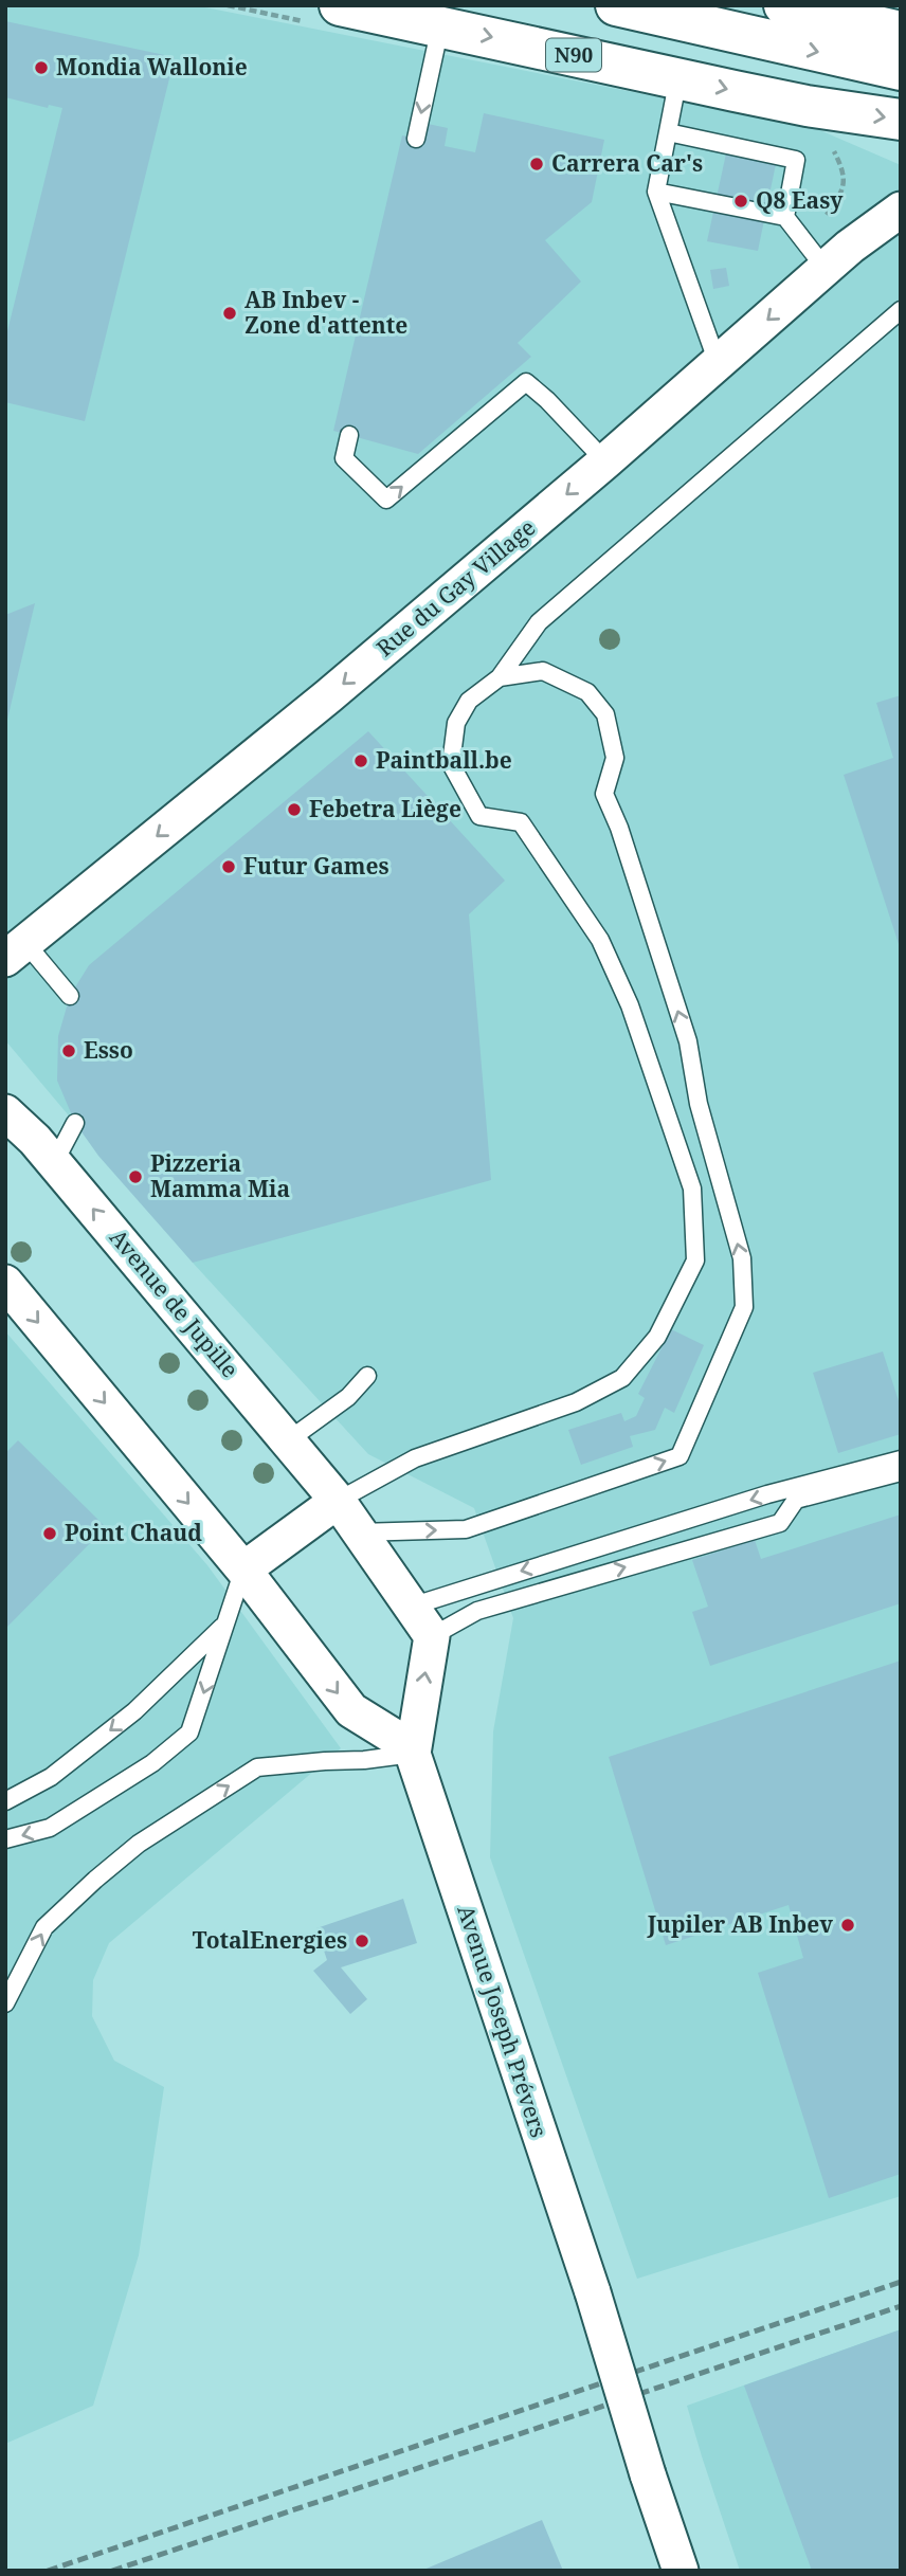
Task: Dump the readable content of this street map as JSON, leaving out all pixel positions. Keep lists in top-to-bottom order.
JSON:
{
  "streets": {
    "main road": ["N90"],
    "street": ["Rue du Gay Village", "Avenue de Jupille", "Avenue Joseph Prévers"]
  },
  "one_way": ["Rue du Gay Village"],
  "places": [
    "Mondia Wallonie",
    "Carrera Car's",
    "Q8 Easy",
    "AB Inbev - Zone d'attente",
    "Paintball.be",
    "Febetra Liège",
    "Futur Games",
    "Esso",
    "Pizzeria Mamma Mia",
    "Point Chaud",
    "Jupiler AB Inbev",
    "TotalEnergies"
  ]
}
